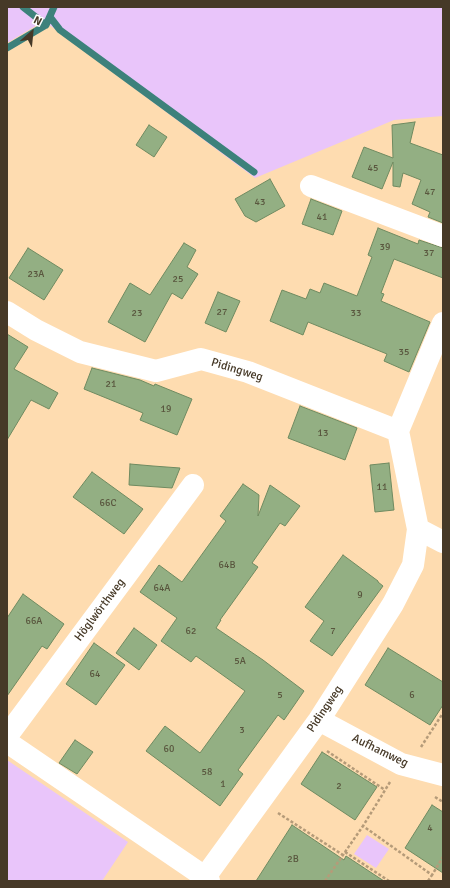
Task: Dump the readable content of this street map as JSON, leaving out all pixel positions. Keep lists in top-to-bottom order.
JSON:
{
  "streets": {
    "street": ["Pidingweg", "Höglwörthweg", "Aufhamweg"]
  },
  "crossings": [
    ["Pidingweg", "Aufhamweg"]
  ],
  "house_numbers": [
    "45",
    "47",
    "43",
    "41",
    "39",
    "37",
    "23A",
    "25",
    "27",
    "23",
    "33",
    "35",
    "21",
    "19",
    "13",
    "11",
    "66C",
    "64B",
    "64A",
    "9",
    "66A",
    "62",
    "7",
    "5A",
    "64",
    "5",
    "6",
    "3",
    "60",
    "58",
    "1",
    "2",
    "4",
    "2B"
  ],
  "north": "top right"
}
